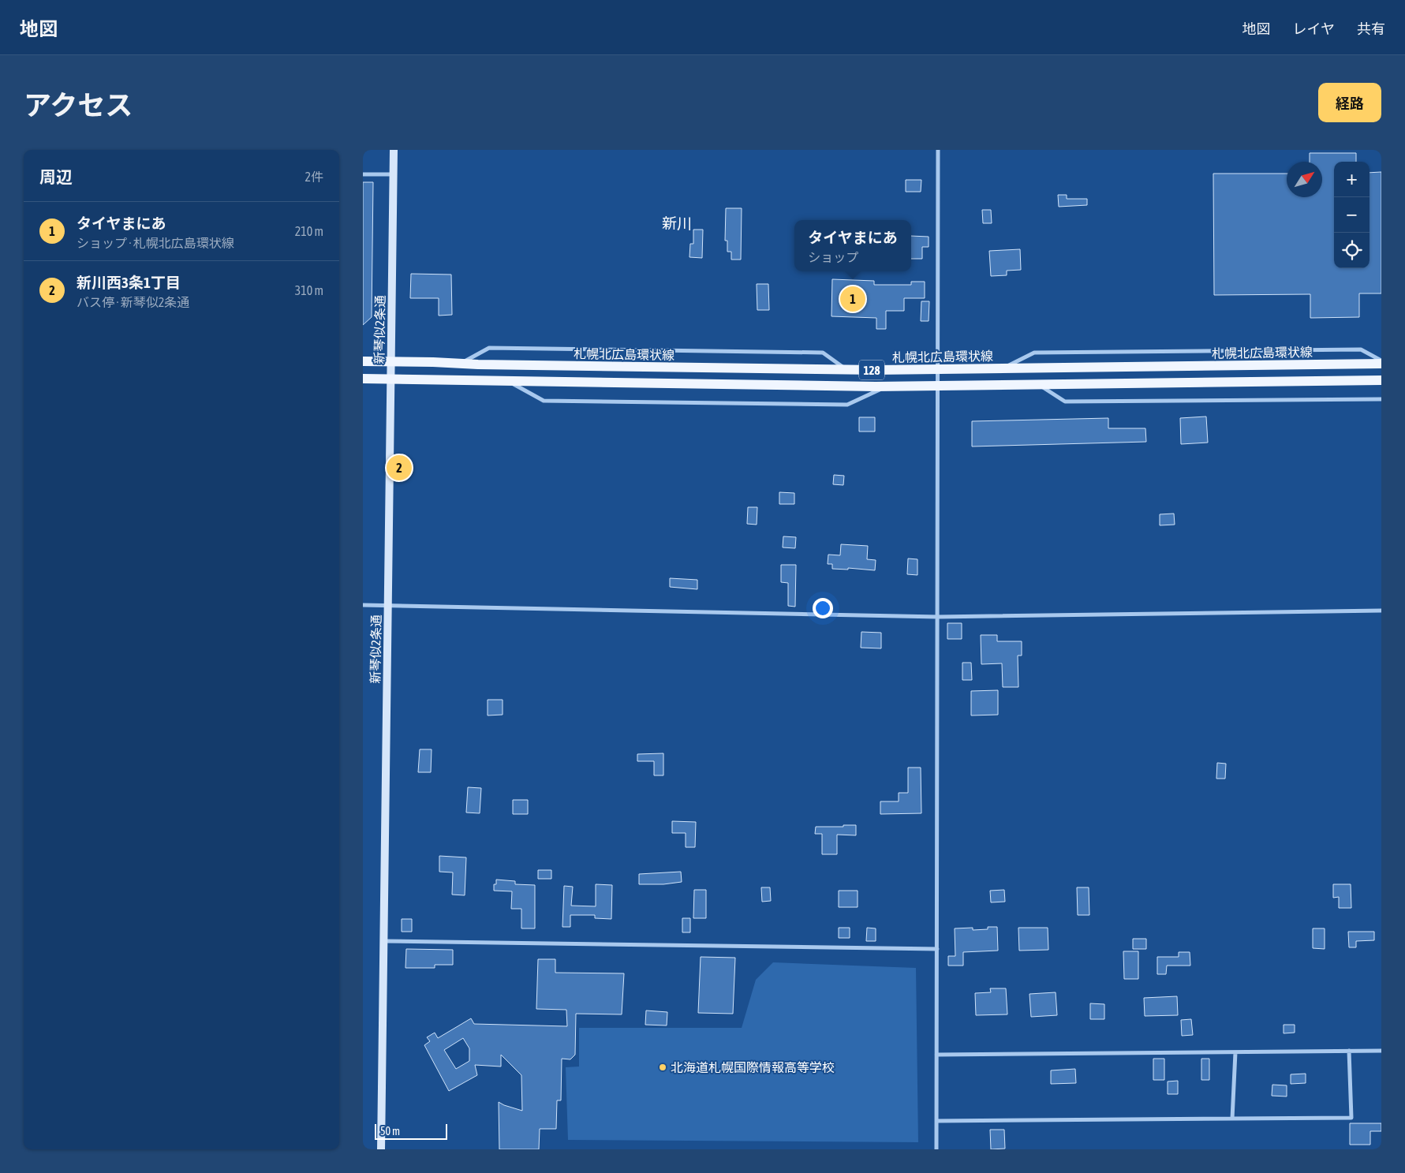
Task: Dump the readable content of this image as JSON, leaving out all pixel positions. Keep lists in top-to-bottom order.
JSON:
{
  "streets": {
    "main road": ["札幌北広島環状線", "128"],
    "street": ["新琴似2条通"]
  },
  "crossings": [
    ["新琴似2条通", "札幌北広島環状線"],
    ["新琴似2条通", "128"]
  ],
  "districts": ["新川"],
  "places": ["北海道札幌国際情報高等学校"],
  "scale_bar": "50 m",
  "north": "top right",
  "page": {
    "header": "地図",
    "nav": ["地図", "レイヤ", "共有"],
    "title": "アクセス",
    "buttons": "経路",
    "heading": ["周辺", "2件"],
    "map_buttons": ["+", "−"],
    "list": [
      {
        "mark": "1",
        "name": "タイヤまにあ",
        "note": "ショップ · 札幌北広島環状線",
        "value": "210 m"
      },
      {
        "mark": "2",
        "name": "新川西3条1丁目",
        "note": "バス停 · 新琴似2条通",
        "value": "310 m"
      }
    ],
    "popup": ["タイヤまにあ", "ショップ"],
    "pins": ["1", "2"],
    "scale": "50 m"
  }
}
